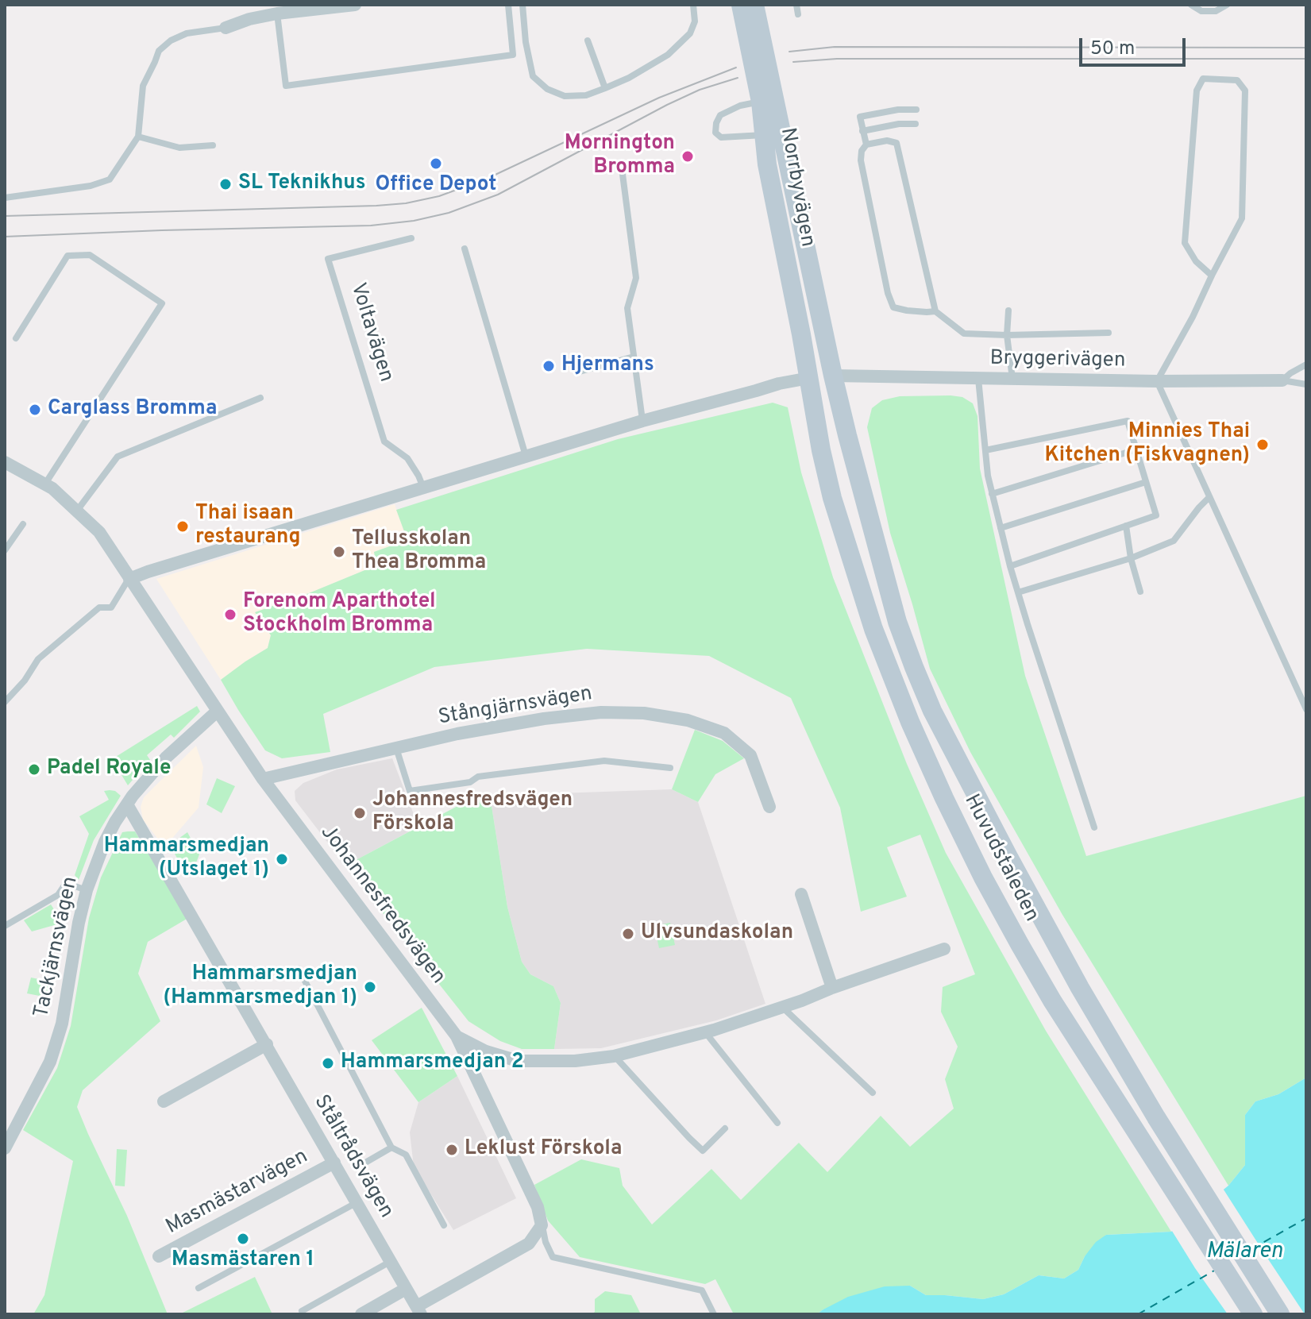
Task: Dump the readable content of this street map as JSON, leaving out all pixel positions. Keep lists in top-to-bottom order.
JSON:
{
  "streets": {
    "main road": ["Norrbyvägen", "Huvudstaleden"],
    "street": [
      "Bryggerivägen",
      "Stångjärnsvägen",
      "Johannesfredsvägen",
      "Tackjärnsvägen",
      "Ståltrådsvägen",
      "Masmästarvägen"
    ],
    "lane": ["Voltavägen"]
  },
  "crossings": [
    ["Norrbyvägen", "Bryggerivägen"],
    ["Norrbyvägen", "Huvudstaleden"],
    ["Bryggerivägen", "Huvudstaleden"],
    ["Stångjärnsvägen", "Johannesfredsvägen"],
    ["Johannesfredsvägen", "Tackjärnsvägen"],
    ["Tackjärnsvägen", "Ståltrådsvägen"],
    ["Ståltrådsvägen", "Masmästarvägen"]
  ],
  "water": ["Mälaren"],
  "places": [
    "Mornington Bromma",
    "Office Depot",
    "SL Teknikhus",
    "Hjermans",
    "Carglass Bromma",
    "Minnies Thai Kitchen (Fiskvagnen)",
    "Thai isaan restaurang",
    "Tellusskolan Thea Bromma",
    "Forenom Aparthotel Stockholm Bromma",
    "Padel Royale",
    "Johannesfredsvägen Förskola",
    "Hammarsmedjan (Utslaget 1)",
    "Ulvsundaskolan",
    "Hammarsmedjan (Hammarsmedjan 1)",
    "Hammarsmedjan 2",
    "Leklust Förskola",
    "Masmästaren 1"
  ],
  "scale_bar": "50 m"
}
